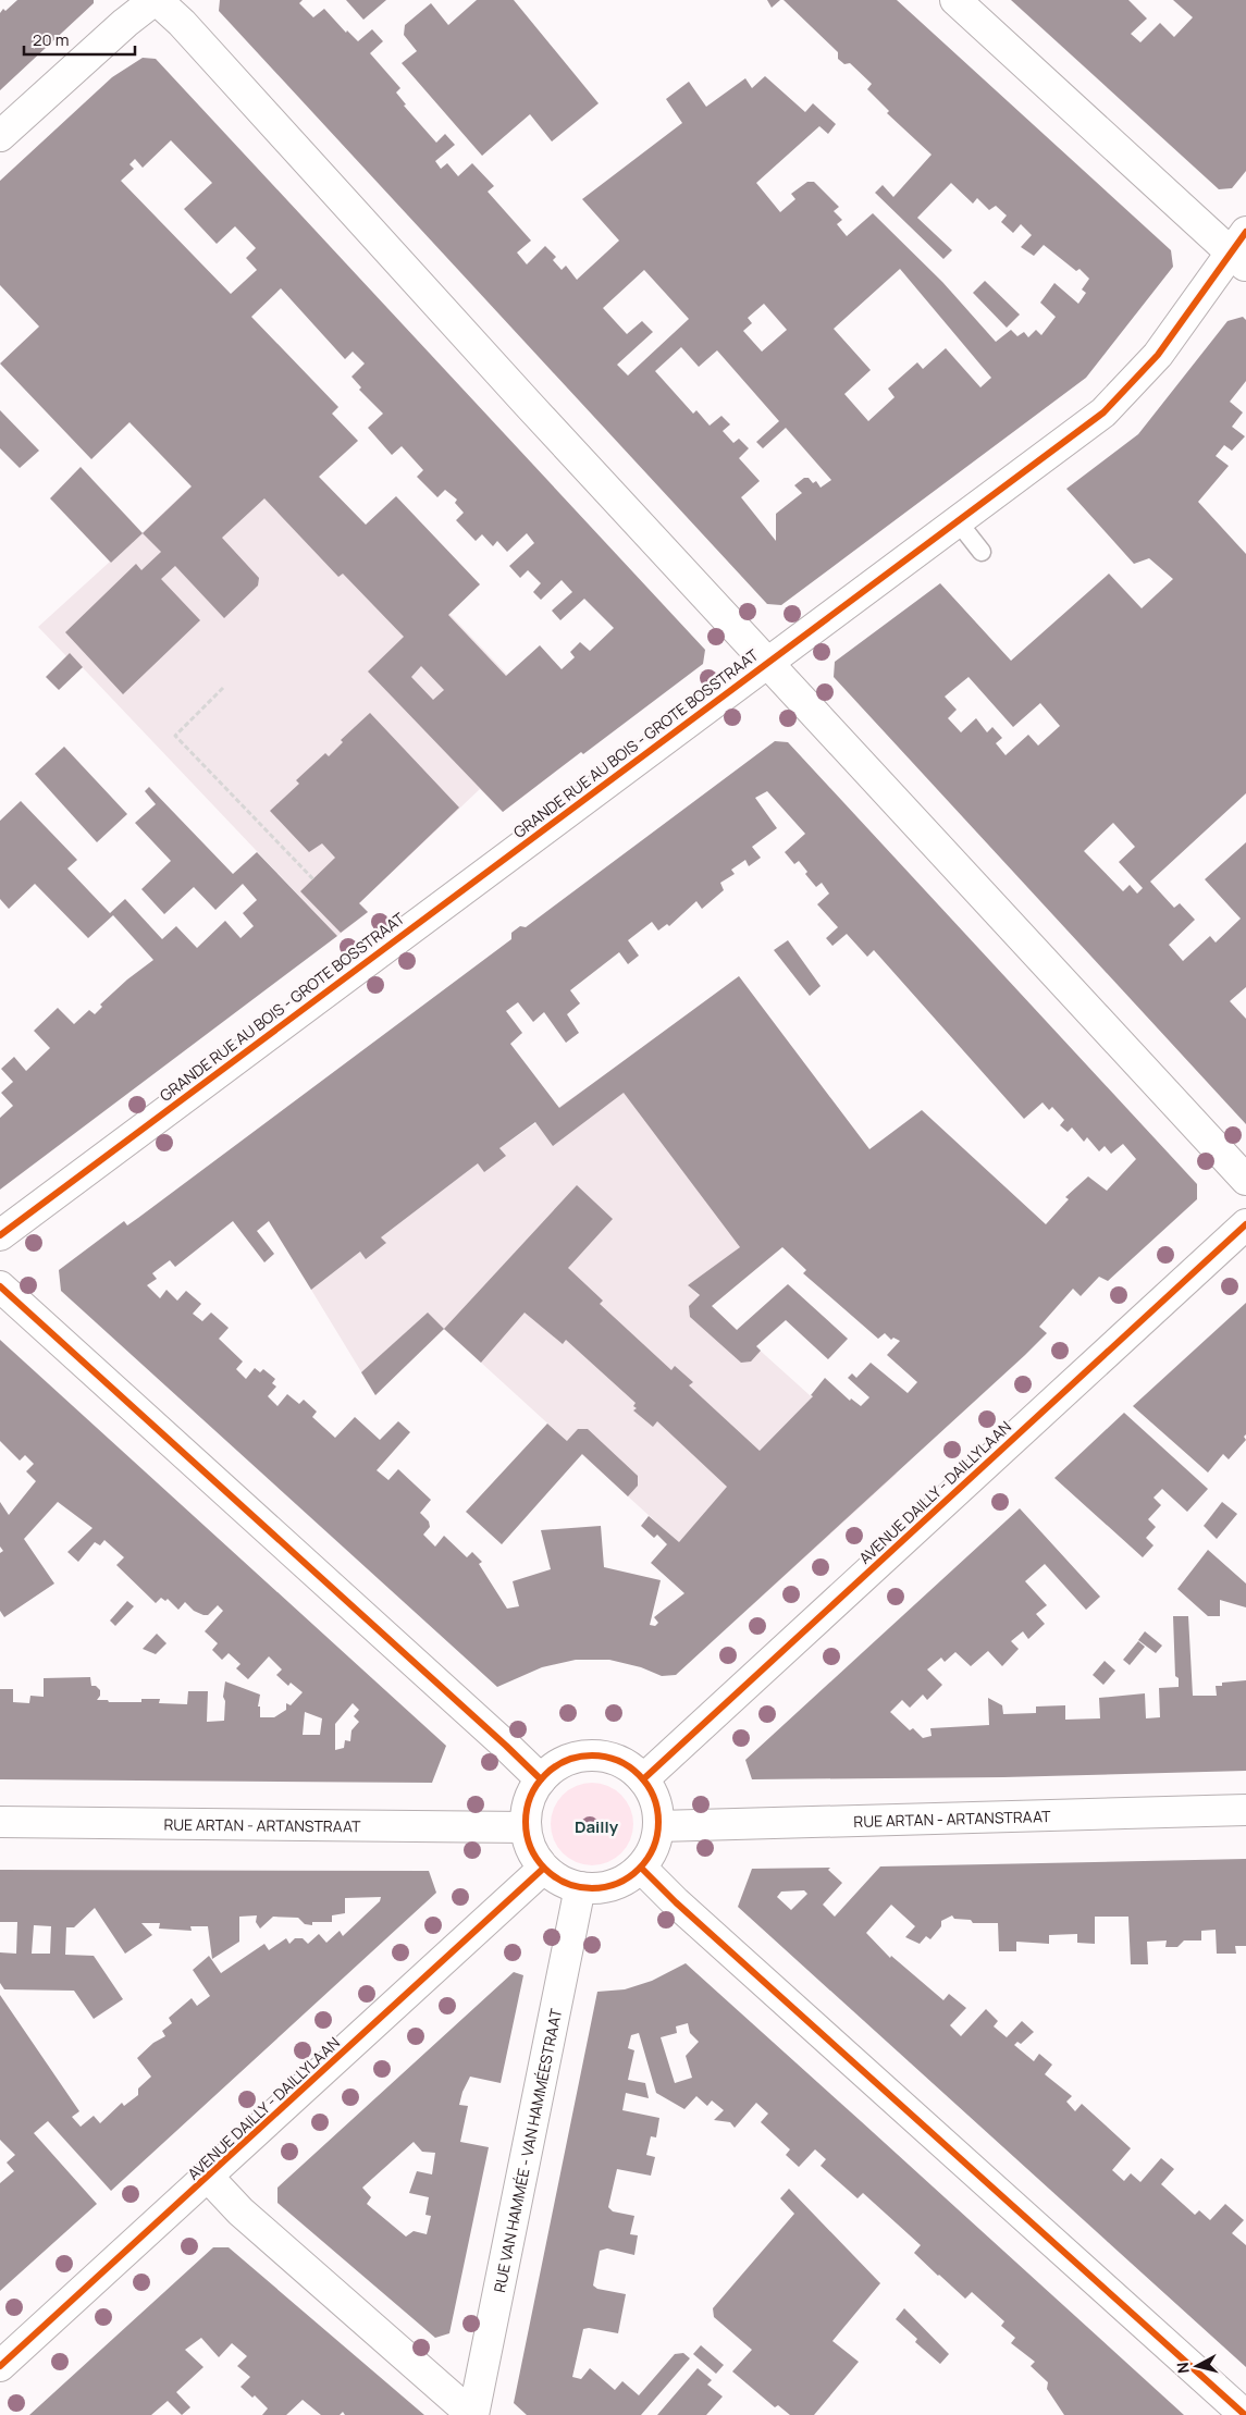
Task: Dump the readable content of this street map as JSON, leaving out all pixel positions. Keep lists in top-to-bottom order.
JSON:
{
  "streets": {
    "street": [
      "GRANDE RUE AU BOIS - GROTE BOSSTRAAT",
      "AVENUE DAILLY - DAILLYLAAN",
      "RUE ARTAN - ARTANSTRAAT",
      "RUE VAN HAMMÉE - VAN HAMMÉESTRAAT"
    ]
  },
  "crossings": [
    ["AVENUE DAILLY - DAILLYLAAN", "RUE ARTAN - ARTANSTRAAT"],
    ["AVENUE DAILLY - DAILLYLAAN", "RUE VAN HAMMÉE - VAN HAMMÉESTRAAT"],
    ["RUE ARTAN - ARTANSTRAAT", "RUE VAN HAMMÉE - VAN HAMMÉESTRAAT"]
  ],
  "districts": ["Dailly"],
  "scale_bar": "20 m",
  "north": "left"
}
